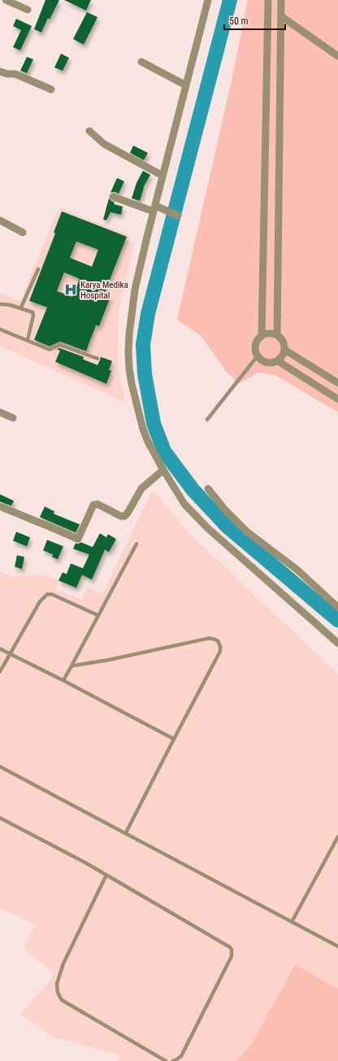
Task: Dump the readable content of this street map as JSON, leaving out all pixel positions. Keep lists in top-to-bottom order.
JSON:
{
  "places": {
    "hospital": ["Karya Medika Hospital"]
  },
  "scale_bar": "50 m"
}
